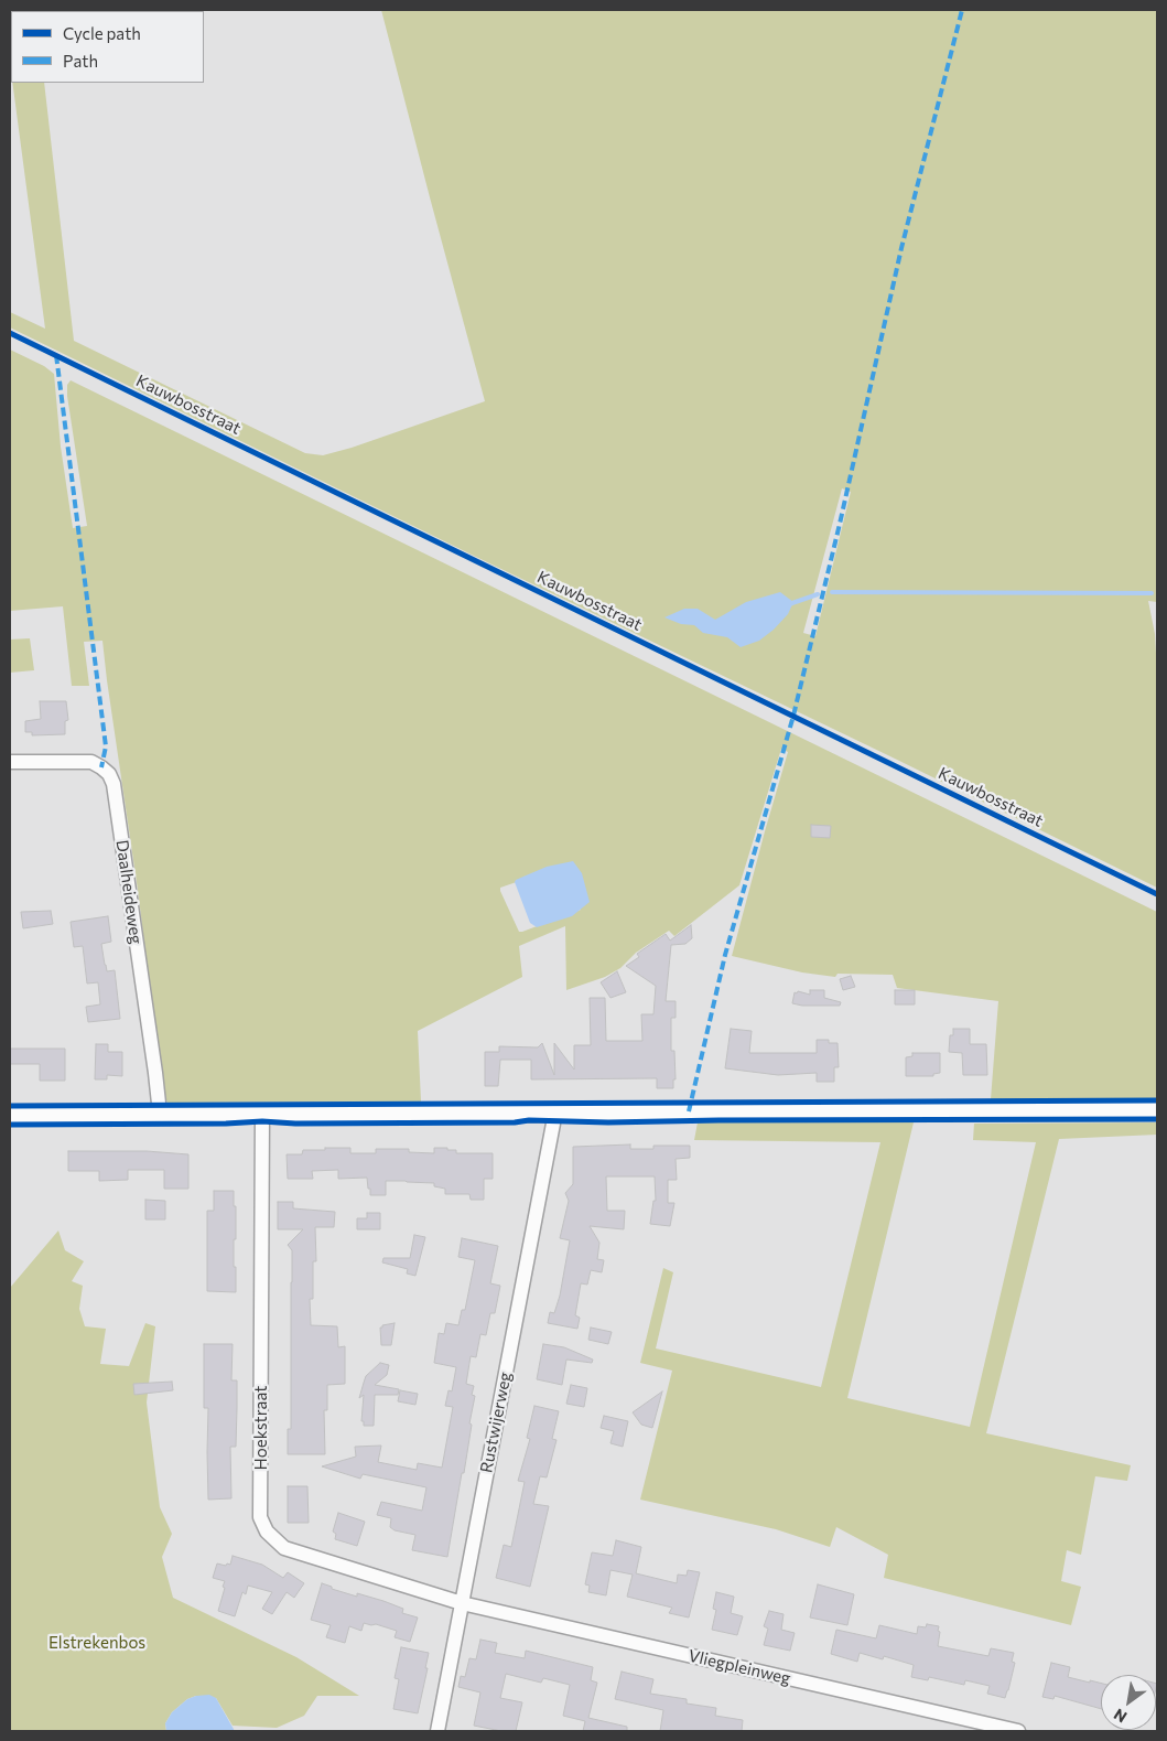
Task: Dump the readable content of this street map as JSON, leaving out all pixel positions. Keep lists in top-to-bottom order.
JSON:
{
  "streets": {
    "street": [
      "Daalheideweg",
      "Rustwijerweg",
      "Hoekstraat",
      "Vliegpleinweg"
    ],
    "cycle path": ["Kauwbosstraat"]
  },
  "crossings": [
    ["Rustwijerweg", "Hoekstraat"],
    ["Rustwijerweg", "Vliegpleinweg"],
    ["Hoekstraat", "Vliegpleinweg"]
  ],
  "parks": ["Elstrekenbos"],
  "legend": ["Cycle path", "Path"],
  "north": "bottom left"
}
